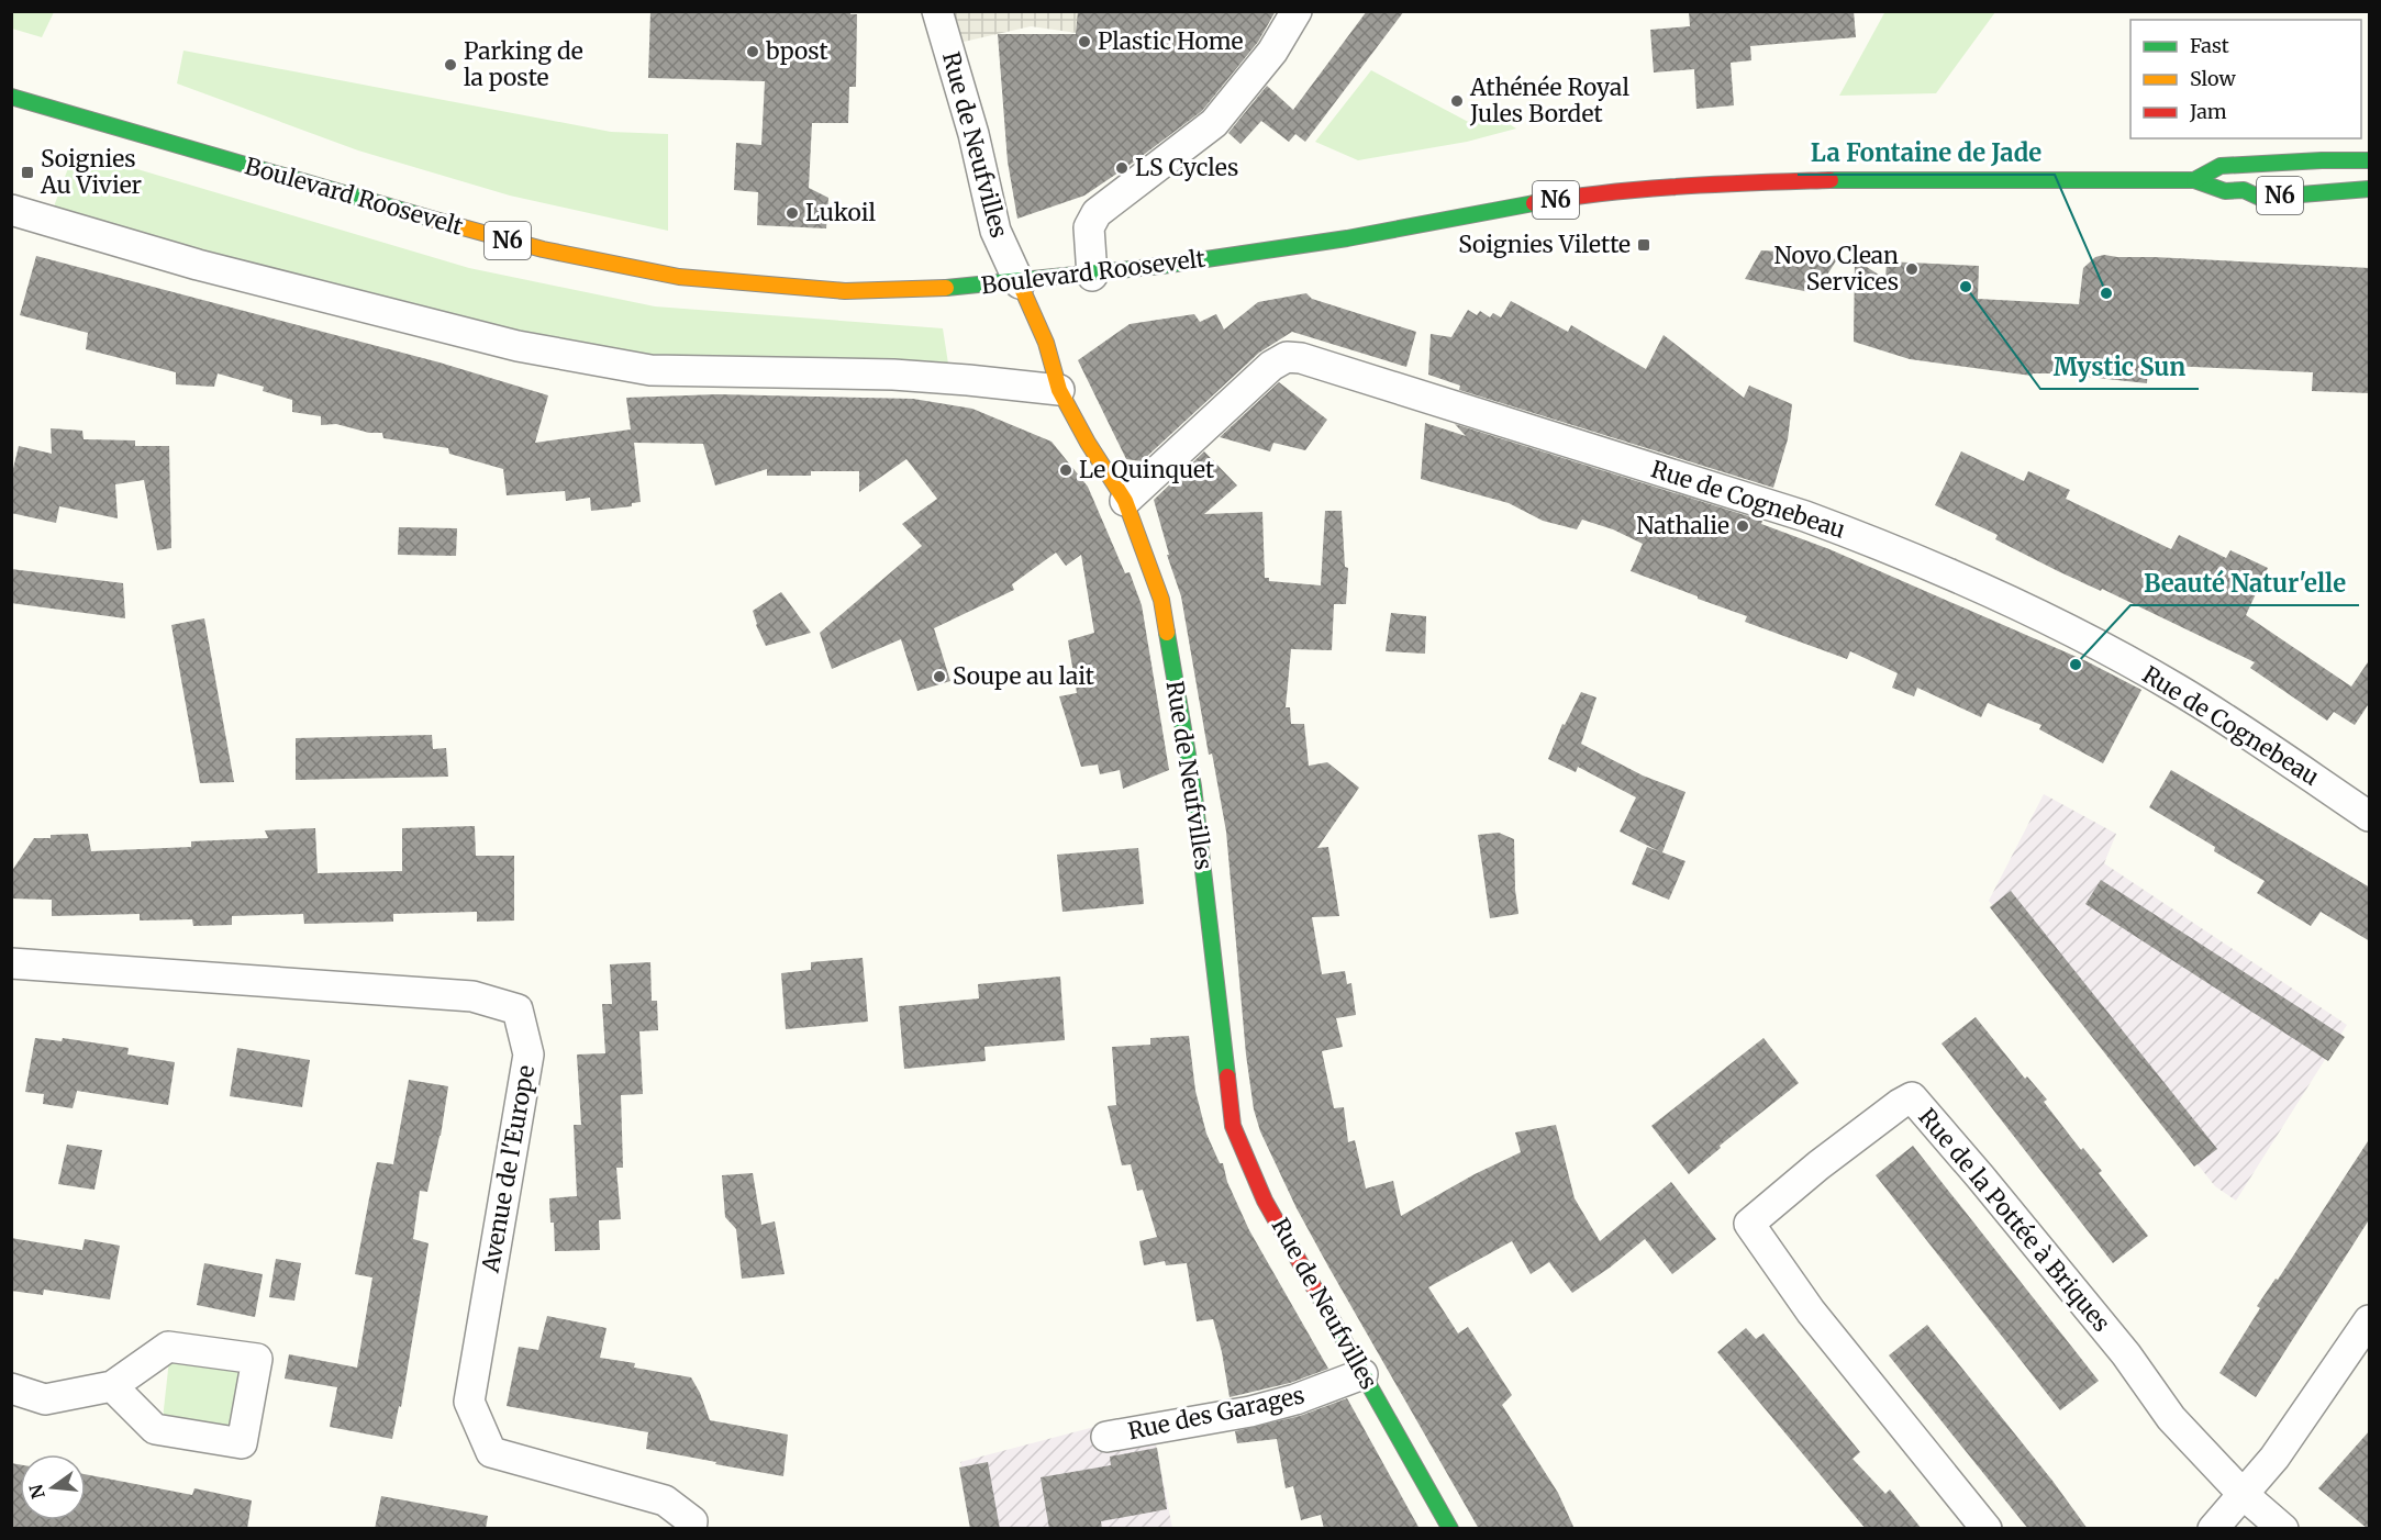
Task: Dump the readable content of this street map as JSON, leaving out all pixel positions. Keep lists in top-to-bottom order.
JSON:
{
  "streets": {
    "main road": ["Rue de Neufvilles", "N6", "Boulevard Roosevelt"],
    "street": [
      "Rue de Cognebeau",
      "Avenue de l'Europe",
      "Rue de la Pottée à Briques",
      "Rue des Garages"
    ]
  },
  "crossings": [
    ["Rue de Neufvilles", "Boulevard Roosevelt"],
    ["Rue de Neufvilles", "Rue de Cognebeau"],
    ["Rue de Neufvilles", "Rue des Garages"]
  ],
  "places": {
    "other": [
      "Plastic Home",
      "bpost",
      "Parking de la poste",
      "Athénée Royal Jules Bordet",
      "LS Cycles",
      "Lukoil",
      "Novo Clean Services",
      "Mystic Sun",
      "La Fontaine de Jade",
      "Le Quinquet",
      "Nathalie",
      "Beauté Natur'elle",
      "Soupe au lait"
    ],
    "transit": ["Soignies Au Vivier", "Soignies Vilette"]
  },
  "legend": ["Fast", "Slow", "Jam"],
  "north": "left"
}
